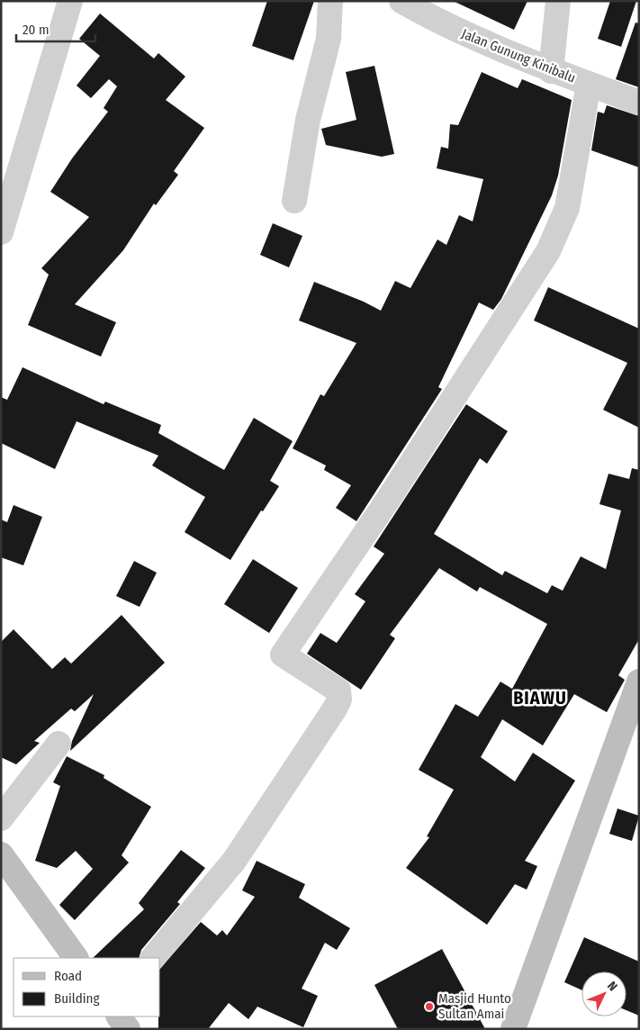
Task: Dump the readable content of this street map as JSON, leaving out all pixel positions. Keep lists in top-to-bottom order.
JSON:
{
  "streets": {
    "street": ["Jalan Gunung Kinibalu"]
  },
  "districts": ["BIAWU"],
  "places": ["Masjid Hunto Sultan Amai"],
  "legend": ["Road", "Building"],
  "scale_bar": "20 m",
  "north": "top right"
}
